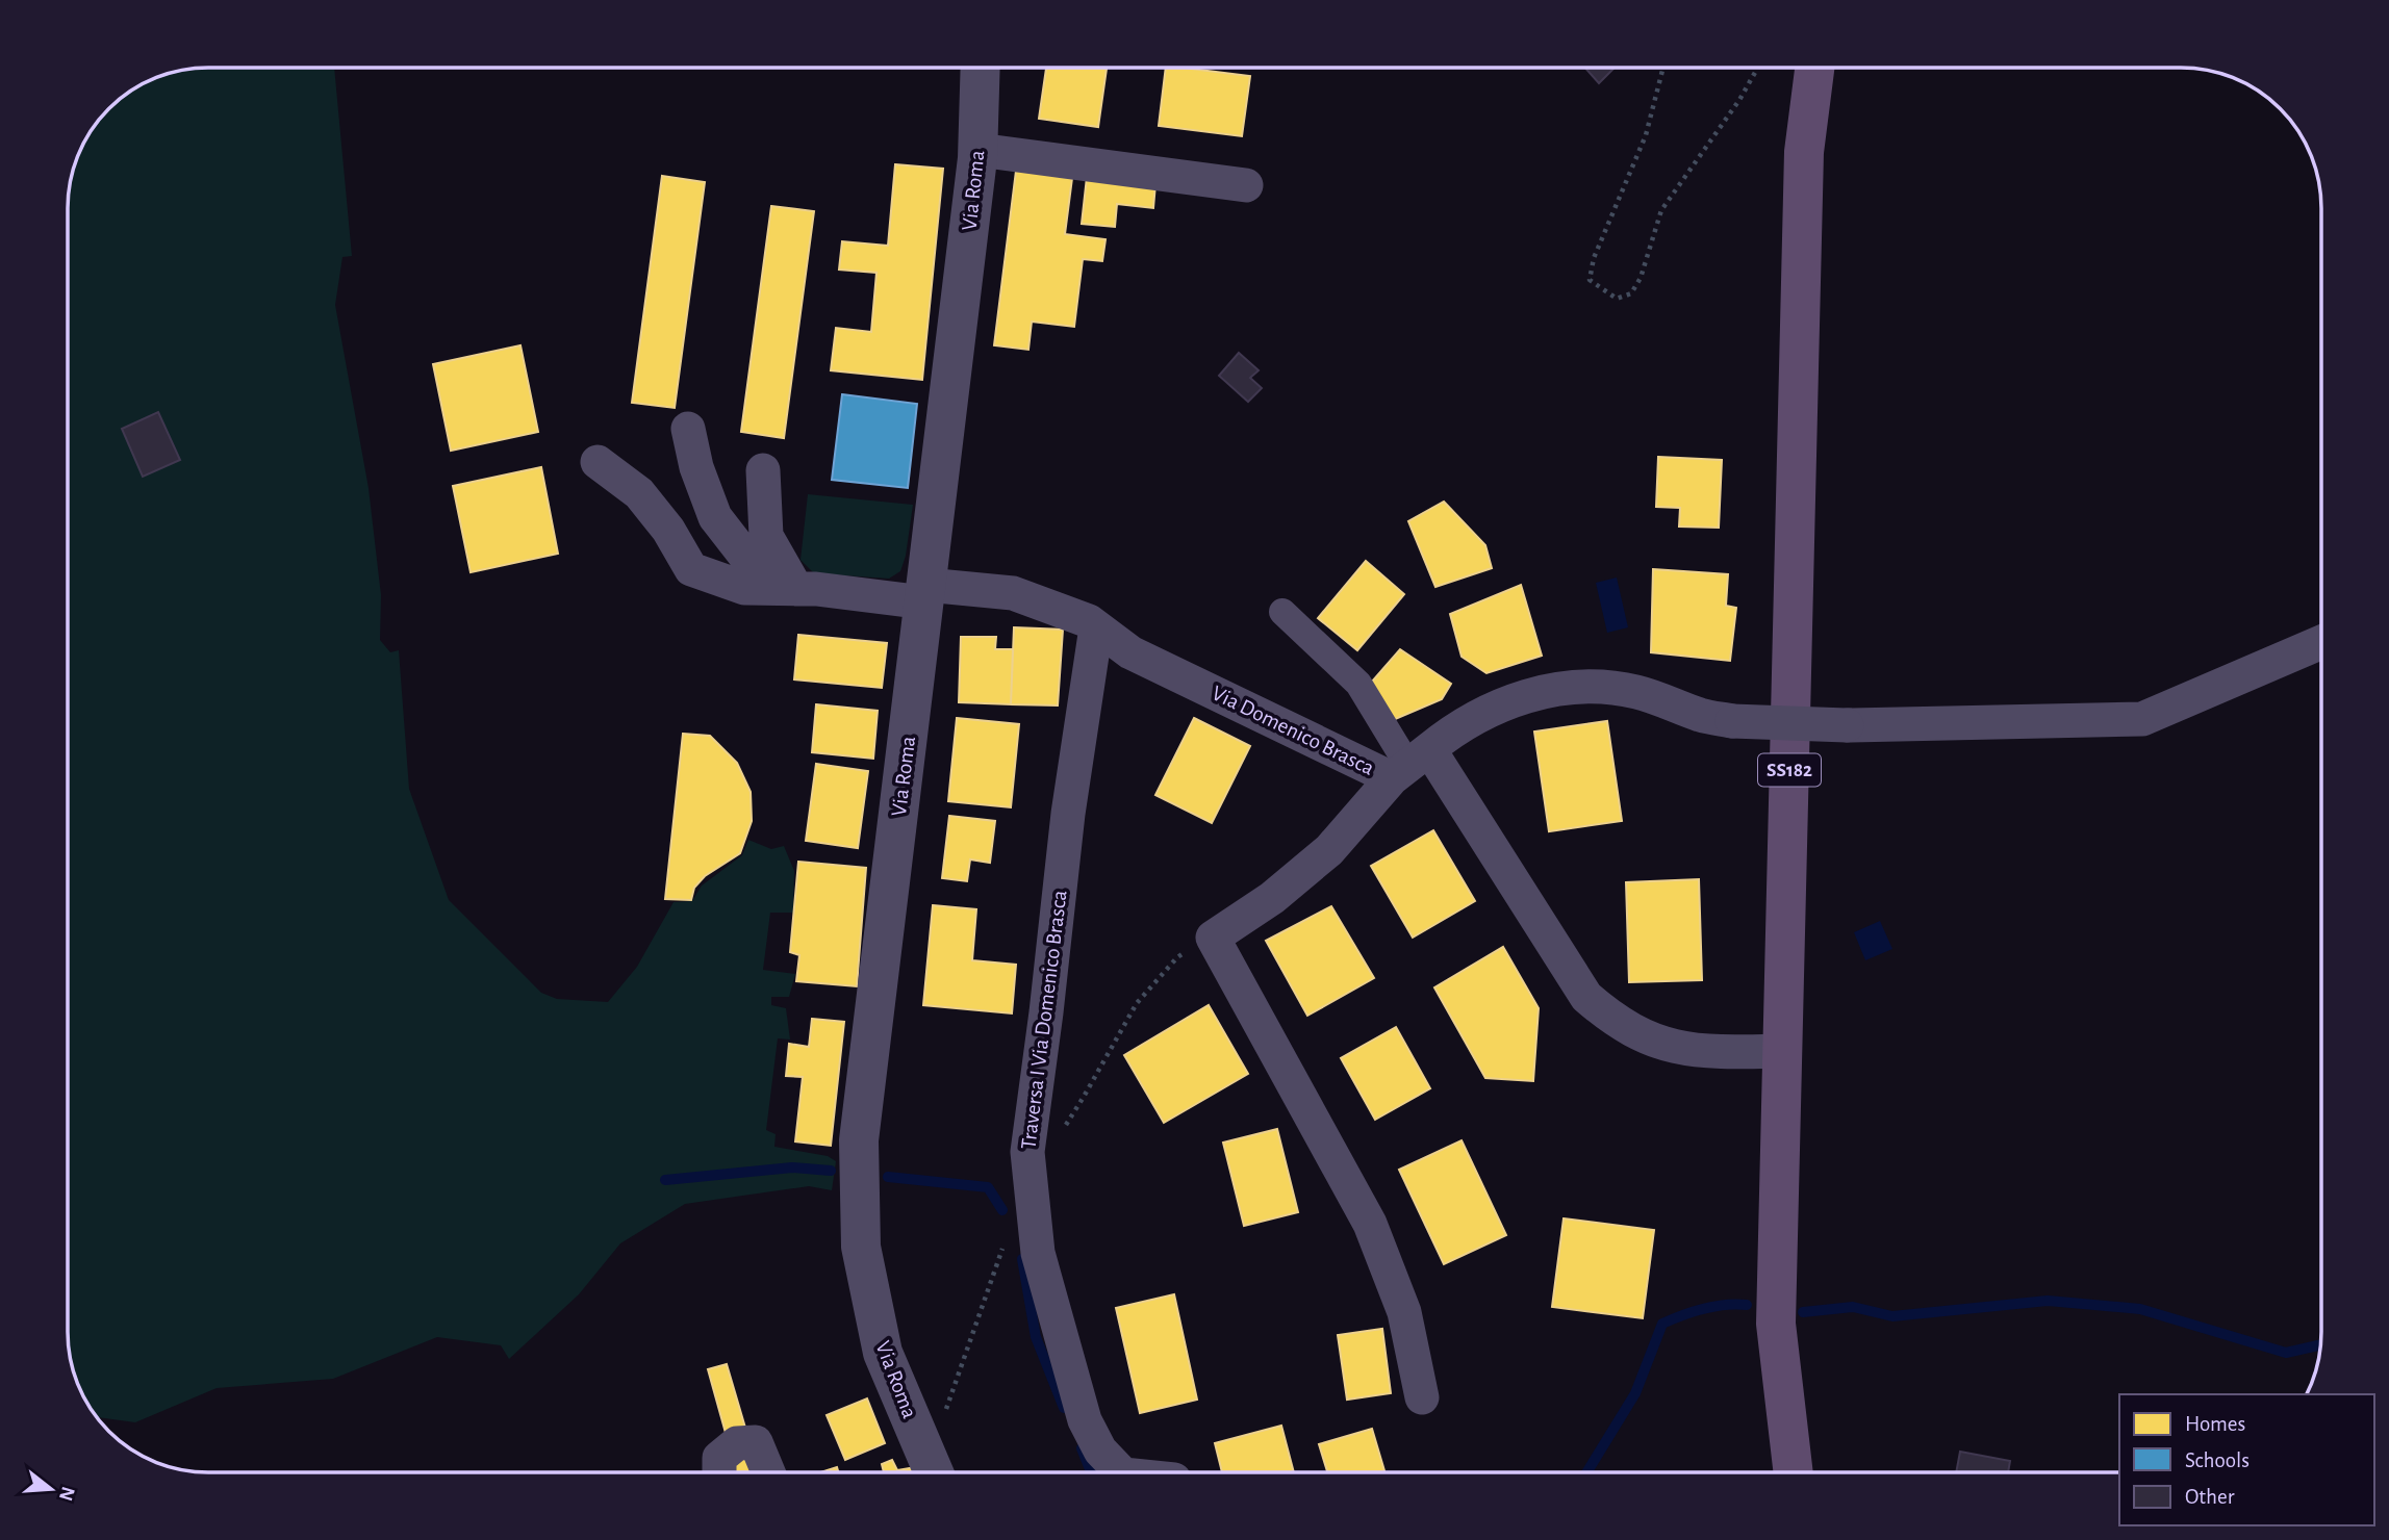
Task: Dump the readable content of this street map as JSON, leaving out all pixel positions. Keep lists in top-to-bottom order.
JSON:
{
  "streets": {
    "main road": ["SS182"],
    "street": ["Via Roma", "Via Domenico Brasca", "Traversa I Via Domenico Brasca"]
  },
  "crossings": [
    ["Via Roma", "Via Domenico Brasca"],
    ["Via Domenico Brasca", "Traversa I Via Domenico Brasca"]
  ],
  "legend": ["Homes", "Schools", "Other"],
  "north": "right"
}
